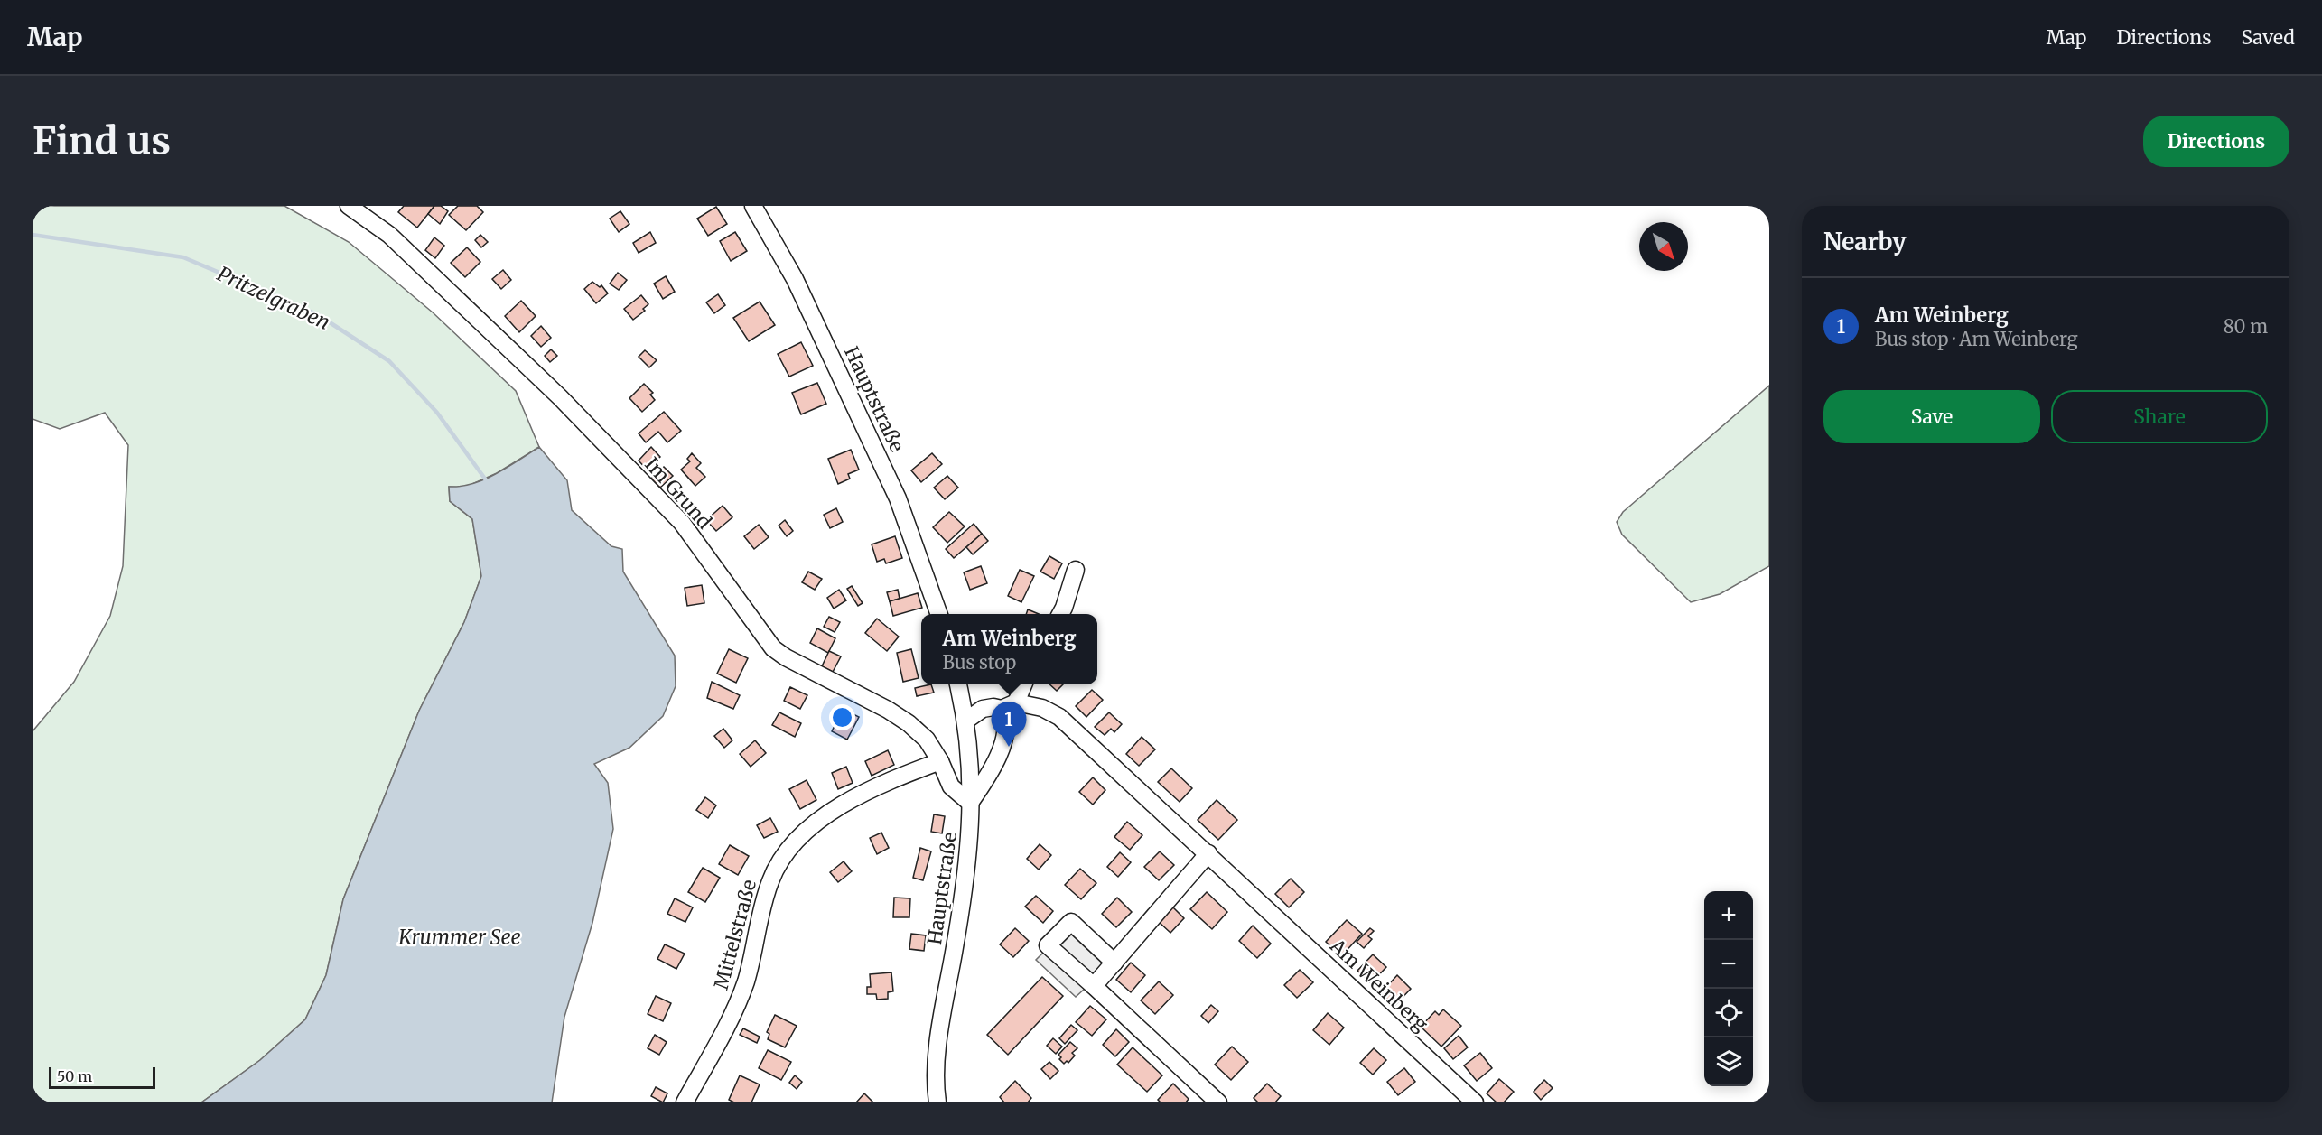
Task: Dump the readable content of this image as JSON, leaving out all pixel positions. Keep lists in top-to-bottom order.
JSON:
{
  "streets": {
    "street": [
      "Hauptstraße",
      "Im Grund",
      "Mittelstraße",
      "Am Weinberg"
    ]
  },
  "crossings": [
    ["Hauptstraße", "Im Grund"],
    ["Hauptstraße", "Am Weinberg"],
    ["Im Grund", "Mittelstraße"]
  ],
  "water": ["Pritzelgraben", "Krummer See"],
  "scale_bar": "50 m",
  "north": "bottom right",
  "page": {
    "header": "Map",
    "nav": ["Map", "Directions", "Saved"],
    "buttons": [
      "Directions",
      ["Save", "Share"]
    ],
    "title": "Find us",
    "heading": "Nearby",
    "list": [
      {
        "mark": "1",
        "name": "Am Weinberg",
        "note": "Bus stop · Am Weinberg",
        "value": "80 m"
      }
    ],
    "popup": ["Am Weinberg", "Bus stop"],
    "pins": "1",
    "map_buttons": ["+", "−"],
    "scale": "50 m"
  }
}
